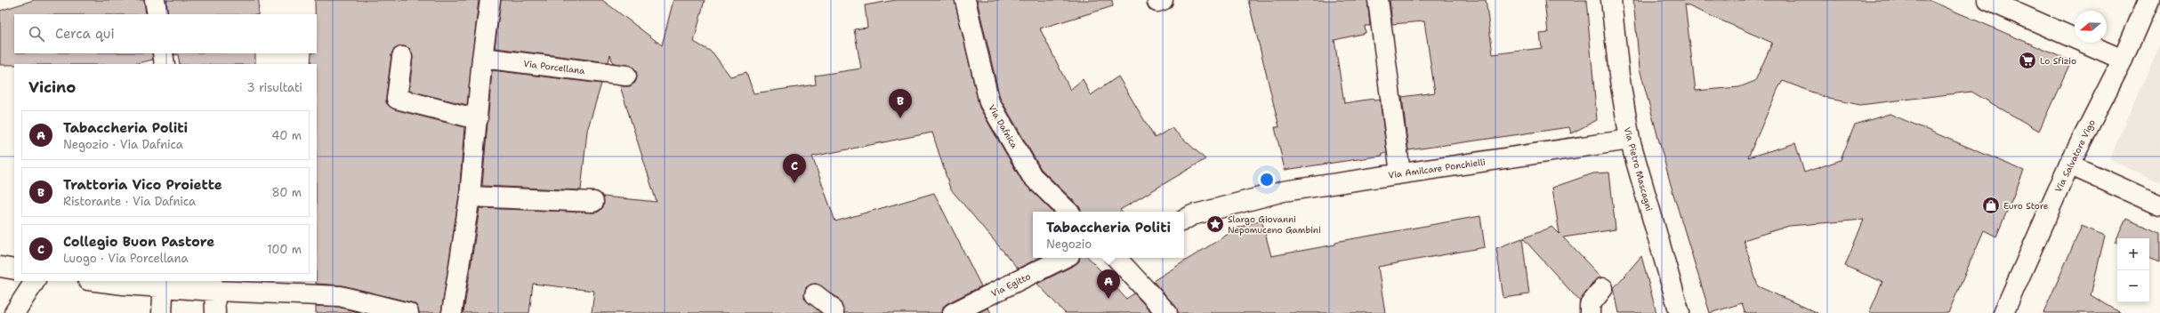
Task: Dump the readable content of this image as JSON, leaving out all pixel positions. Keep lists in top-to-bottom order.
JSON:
{
  "streets": {
    "street": [
      "Via Porcellana",
      "Via Dafnica",
      "Via Salvatore Vigo",
      "Via Amilcare Ponchielli",
      "Via Pietro Mascagni",
      "Via Egitto"
    ]
  },
  "crossings": [
    ["Via Amilcare Ponchielli", "Via Pietro Mascagni"]
  ],
  "places": {
    "supermarket": ["Lo Sfizio"],
    "shop": ["Euro Store"],
    "place": ["Slargo Giovanni Nepomuceno Gambini"]
  },
  "north": "left",
  "page": {
    "search": "Cerca qui",
    "heading": ["Vicino", "3 risultati"],
    "pins": ["B", "C", "A"],
    "list": [
      {
        "mark": "A",
        "name": "Tabaccheria Politi",
        "note": "Negozio · Via Dafnica",
        "value": "40 m"
      },
      {
        "mark": "B",
        "name": "Trattoria Vico Proiette",
        "note": "Ristorante · Via Dafnica",
        "value": "80 m"
      },
      {
        "mark": "C",
        "name": "Collegio Buon Pastore",
        "note": "Luogo · Via Porcellana",
        "value": "100 m"
      }
    ],
    "popup": ["Tabaccheria Politi", "Negozio"],
    "map_buttons": ["+", "−"]
  }
}
